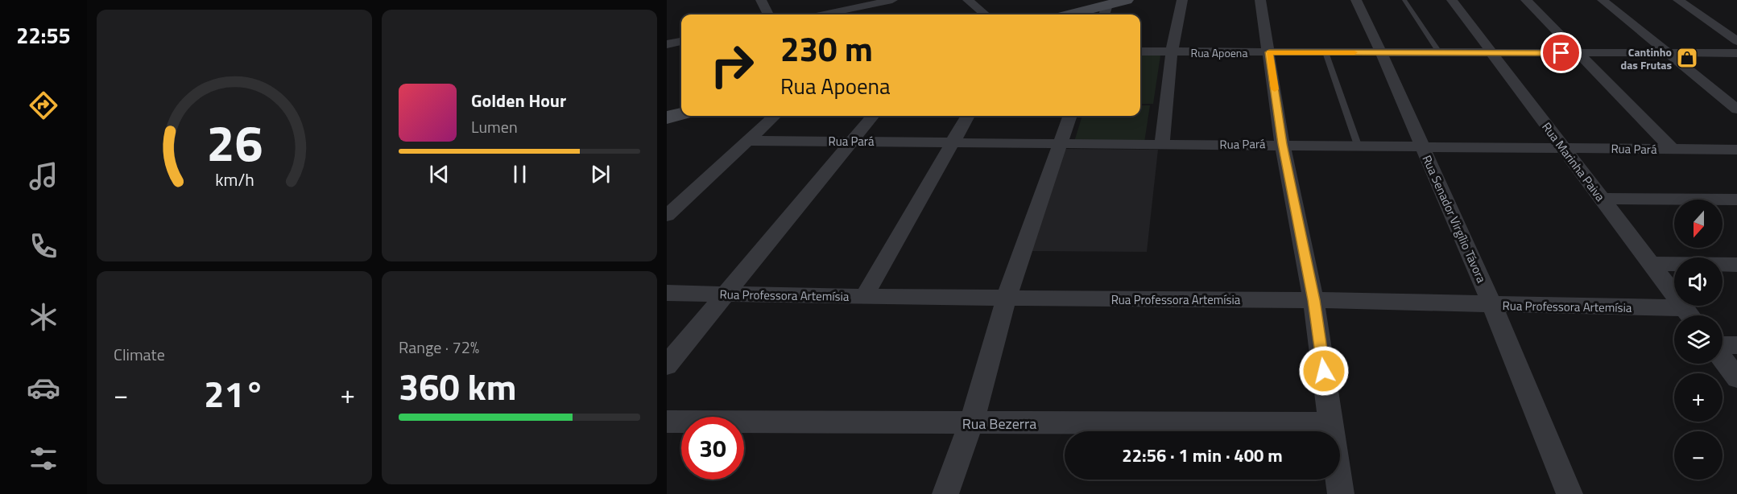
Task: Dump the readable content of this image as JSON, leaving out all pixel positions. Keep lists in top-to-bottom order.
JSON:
{
  "streets": {
    "street": [
      "Rua Apoena",
      "Rua Pará",
      "Rua Marinha Paiva",
      "Rua Senador Virgílio Távora",
      "Rua Professora Artemísia",
      "Rua Bezerra"
    ]
  },
  "crossings": [
    ["Rua Apoena", "Rua Marinha Paiva"],
    ["Rua Apoena", "Rua Senador Virgílio Távora"],
    ["Rua Pará", "Rua Marinha Paiva"],
    ["Rua Pará", "Rua Senador Virgílio Távora"],
    ["Rua Marinha Paiva", "Rua Professora Artemísia"],
    ["Rua Senador Virgílio Távora", "Rua Professora Artemísia"]
  ],
  "places": {
    "shop": ["Cantinho das Frutas"]
  },
  "north": "bottom",
  "page": {
    "tabs": "22:55",
    "turn": ["230 m", "Rua Apoena"],
    "song": ["Golden Hour", "Lumen"],
    "map_buttons": ["+", "−"],
    "tile": [
      "Climate",
      ["Range · 72%", "360 km"]
    ],
    "heat": ["−", "21°", "+"],
    "limit": "30",
    "trip": "22:56 · 1 min · 400 m",
    "gauge": ["26", "km/h"]
  }
}
